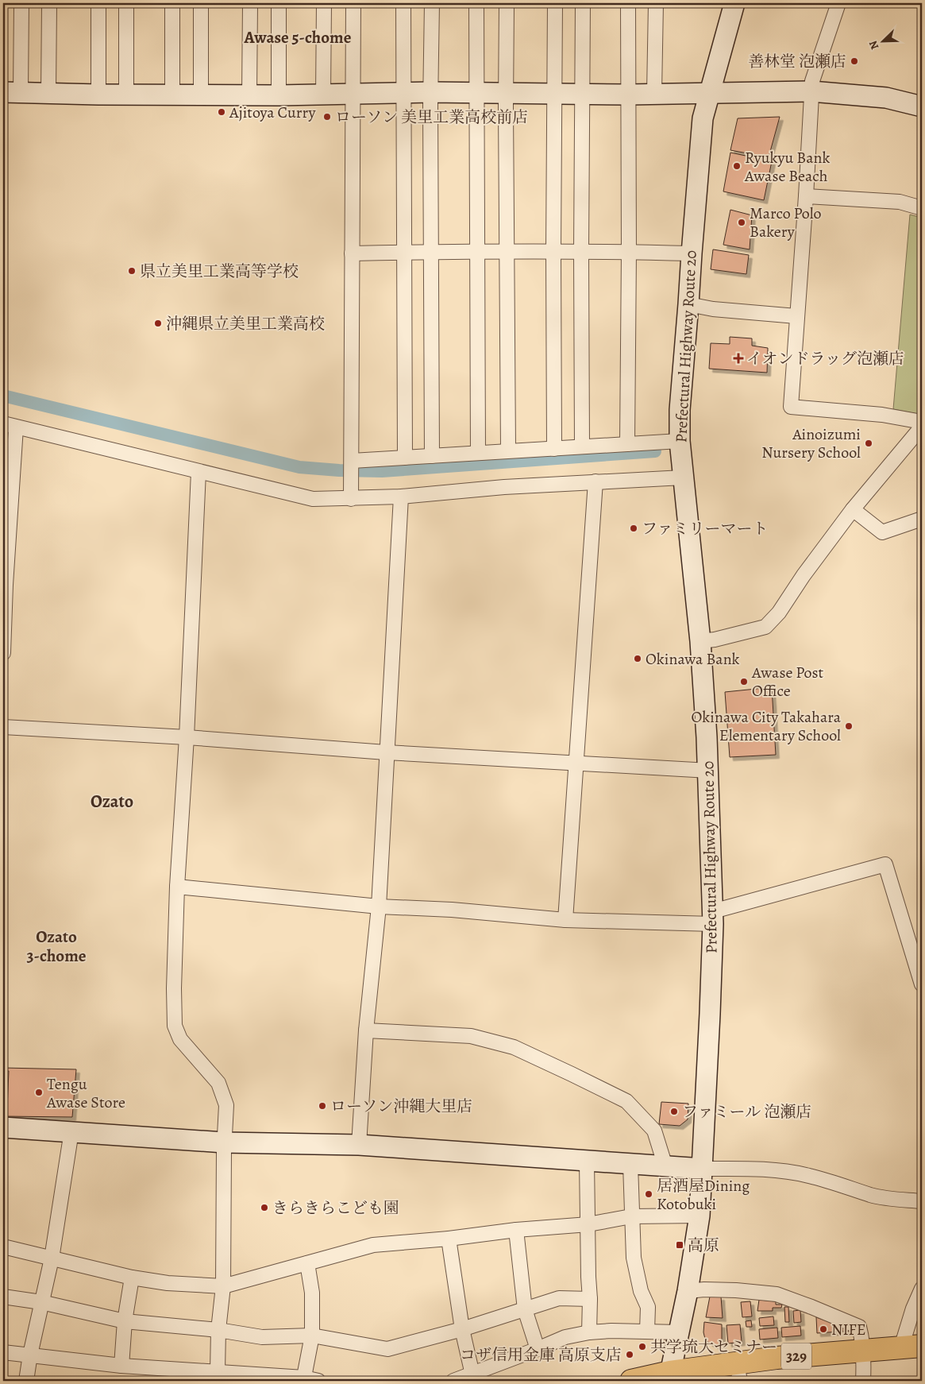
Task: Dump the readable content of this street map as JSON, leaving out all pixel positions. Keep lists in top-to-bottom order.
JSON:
{
  "streets": {
    "highway": ["329"],
    "street": ["Prefectural Highway Route 20"]
  },
  "crossings": [
    ["Prefectural Highway Route 20", "329"]
  ],
  "districts": ["Awase 5-chome", "Ozato", "Ozato 3-chome"],
  "places": {
    "other": [
      "善林堂 泡瀬店",
      "Ajitoya Curry",
      "ローソン 美里工業高校前店",
      "Ryukyu Bank Awase Beach",
      "Marco Polo Bakery",
      "県立美里工業高等学校",
      "沖縄県立美里工業高校",
      "Ainoizumi Nursery School",
      "ファミリーマート",
      "Okinawa Bank",
      "Awase Post Office",
      "Okinawa City Takahara Elementary School",
      "Tengu Awase Store",
      "ローソン沖縄大里店",
      "ファミール 泡瀬店",
      "居酒屋Dining Kotobuki",
      "きらきらこども園",
      "NIFE",
      "共学琉大セミナー",
      "コザ信用金庫 高原支店"
    ],
    "health": ["イオンドラッグ泡瀬店"],
    "transit": ["高原"]
  },
  "north": "bottom left"
}
